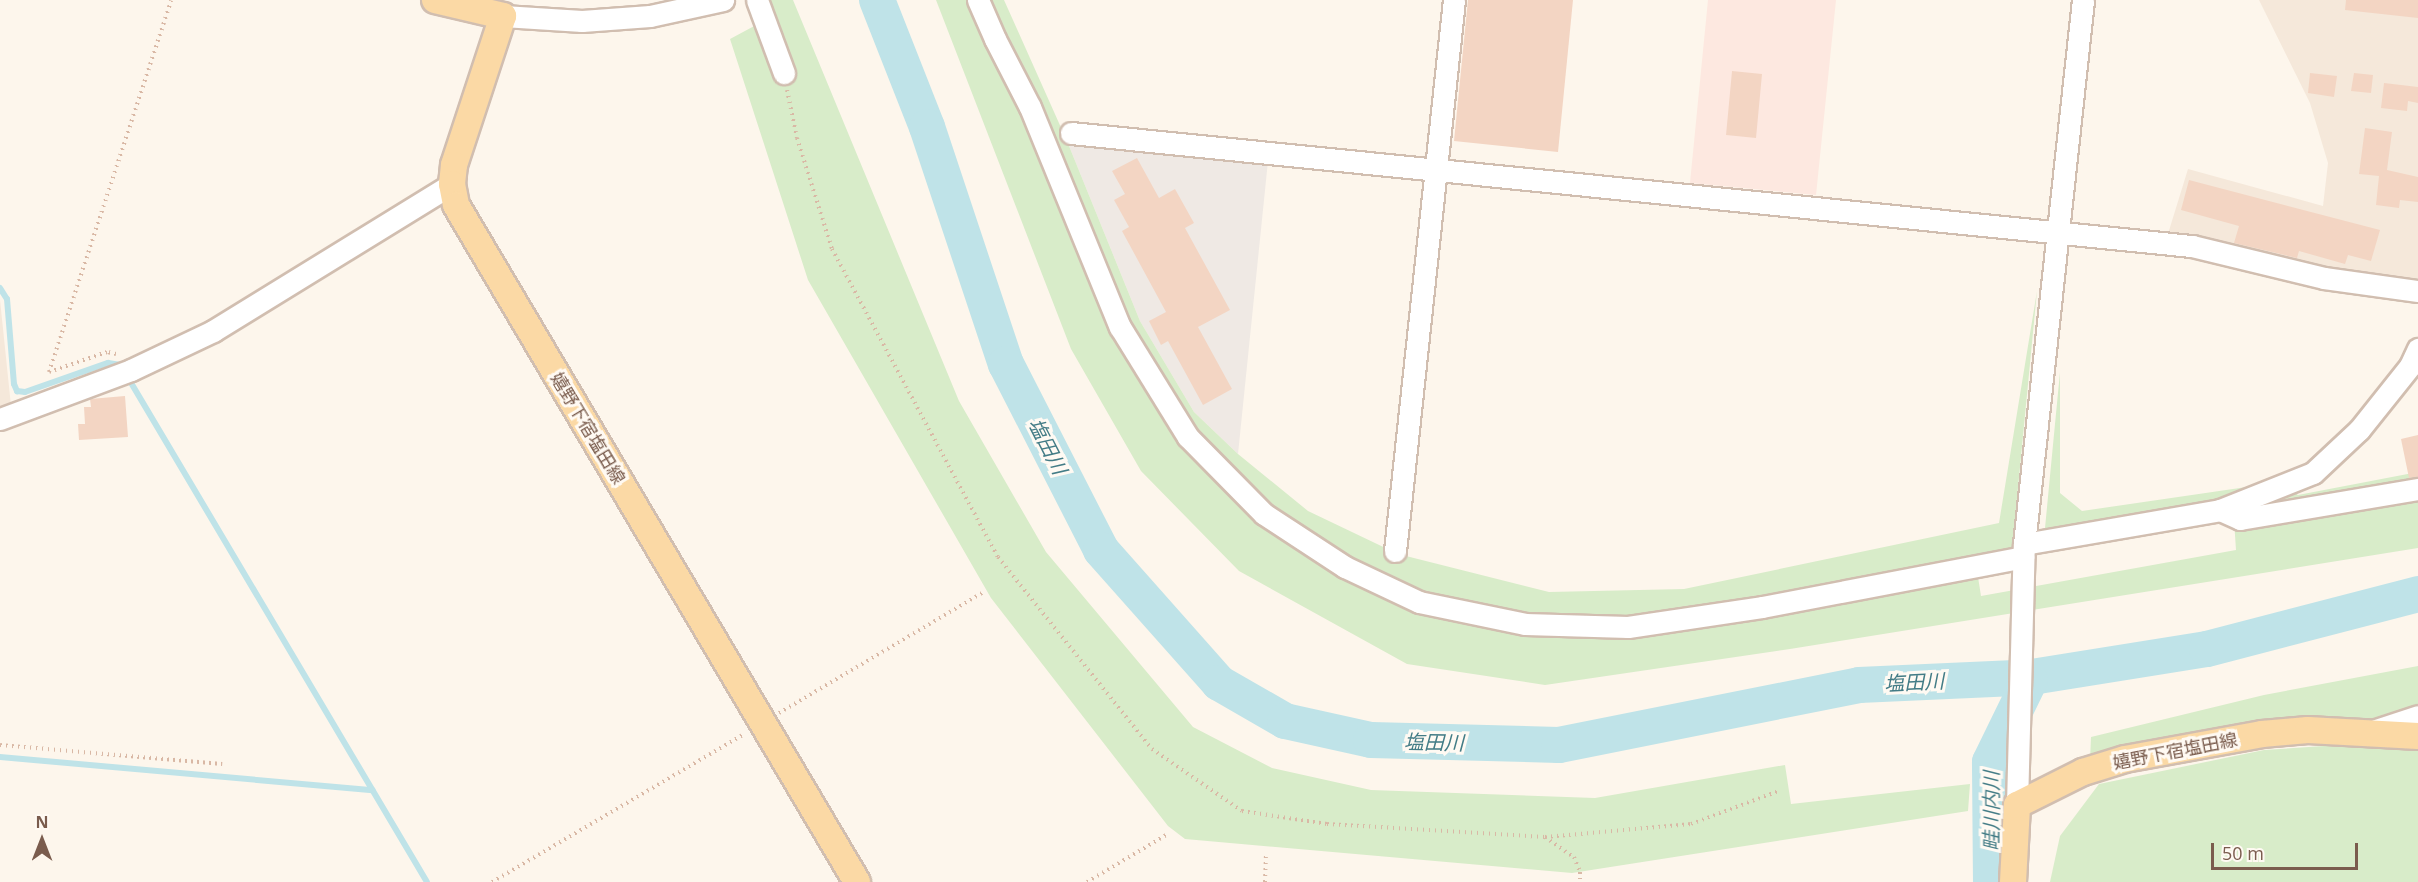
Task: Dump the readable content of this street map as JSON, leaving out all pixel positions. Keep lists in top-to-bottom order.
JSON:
{
  "streets": {
    "main road": ["嬉野下宿塩田線"]
  },
  "water": ["塩田川", "畦川内川"],
  "scale_bar": "50 m",
  "north": "top"
}
